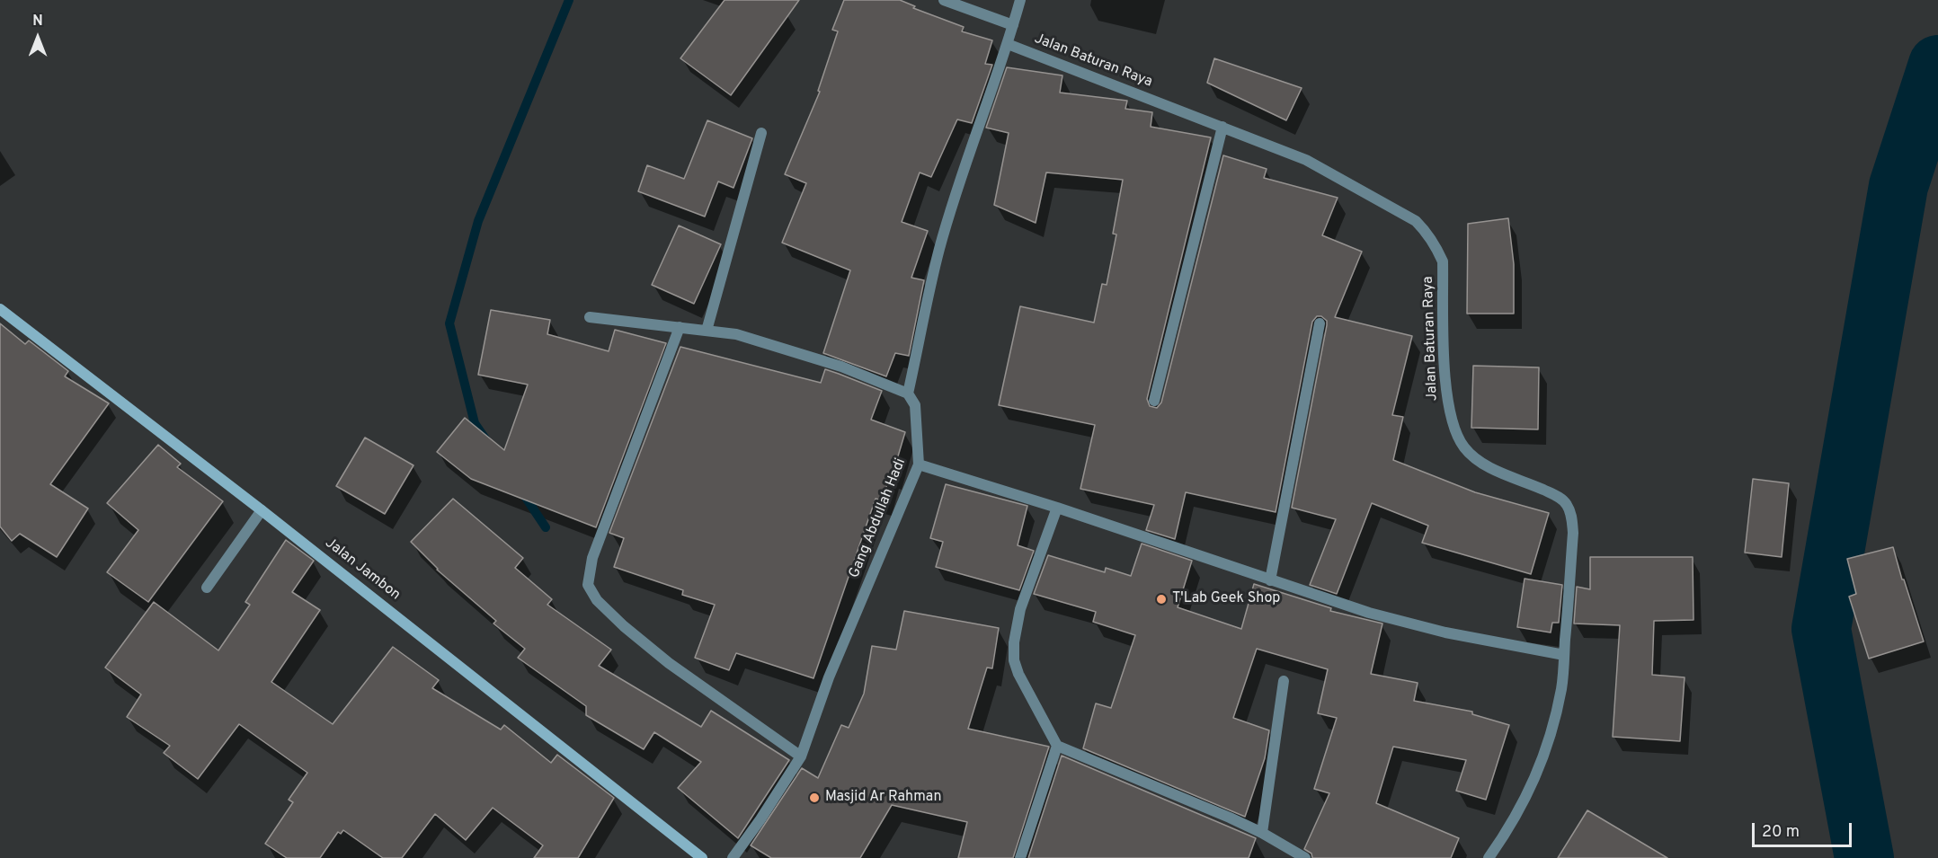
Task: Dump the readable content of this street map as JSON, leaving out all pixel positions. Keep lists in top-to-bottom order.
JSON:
{
  "streets": {
    "main road": ["Jalan Jambon"],
    "street": ["Jalan Baturan Raya", "Gang Abdullah Hadi"]
  },
  "places": ["T'Lab Geek Shop", "Masjid Ar Rahman"],
  "scale_bar": "20 m",
  "north": "top"
}
